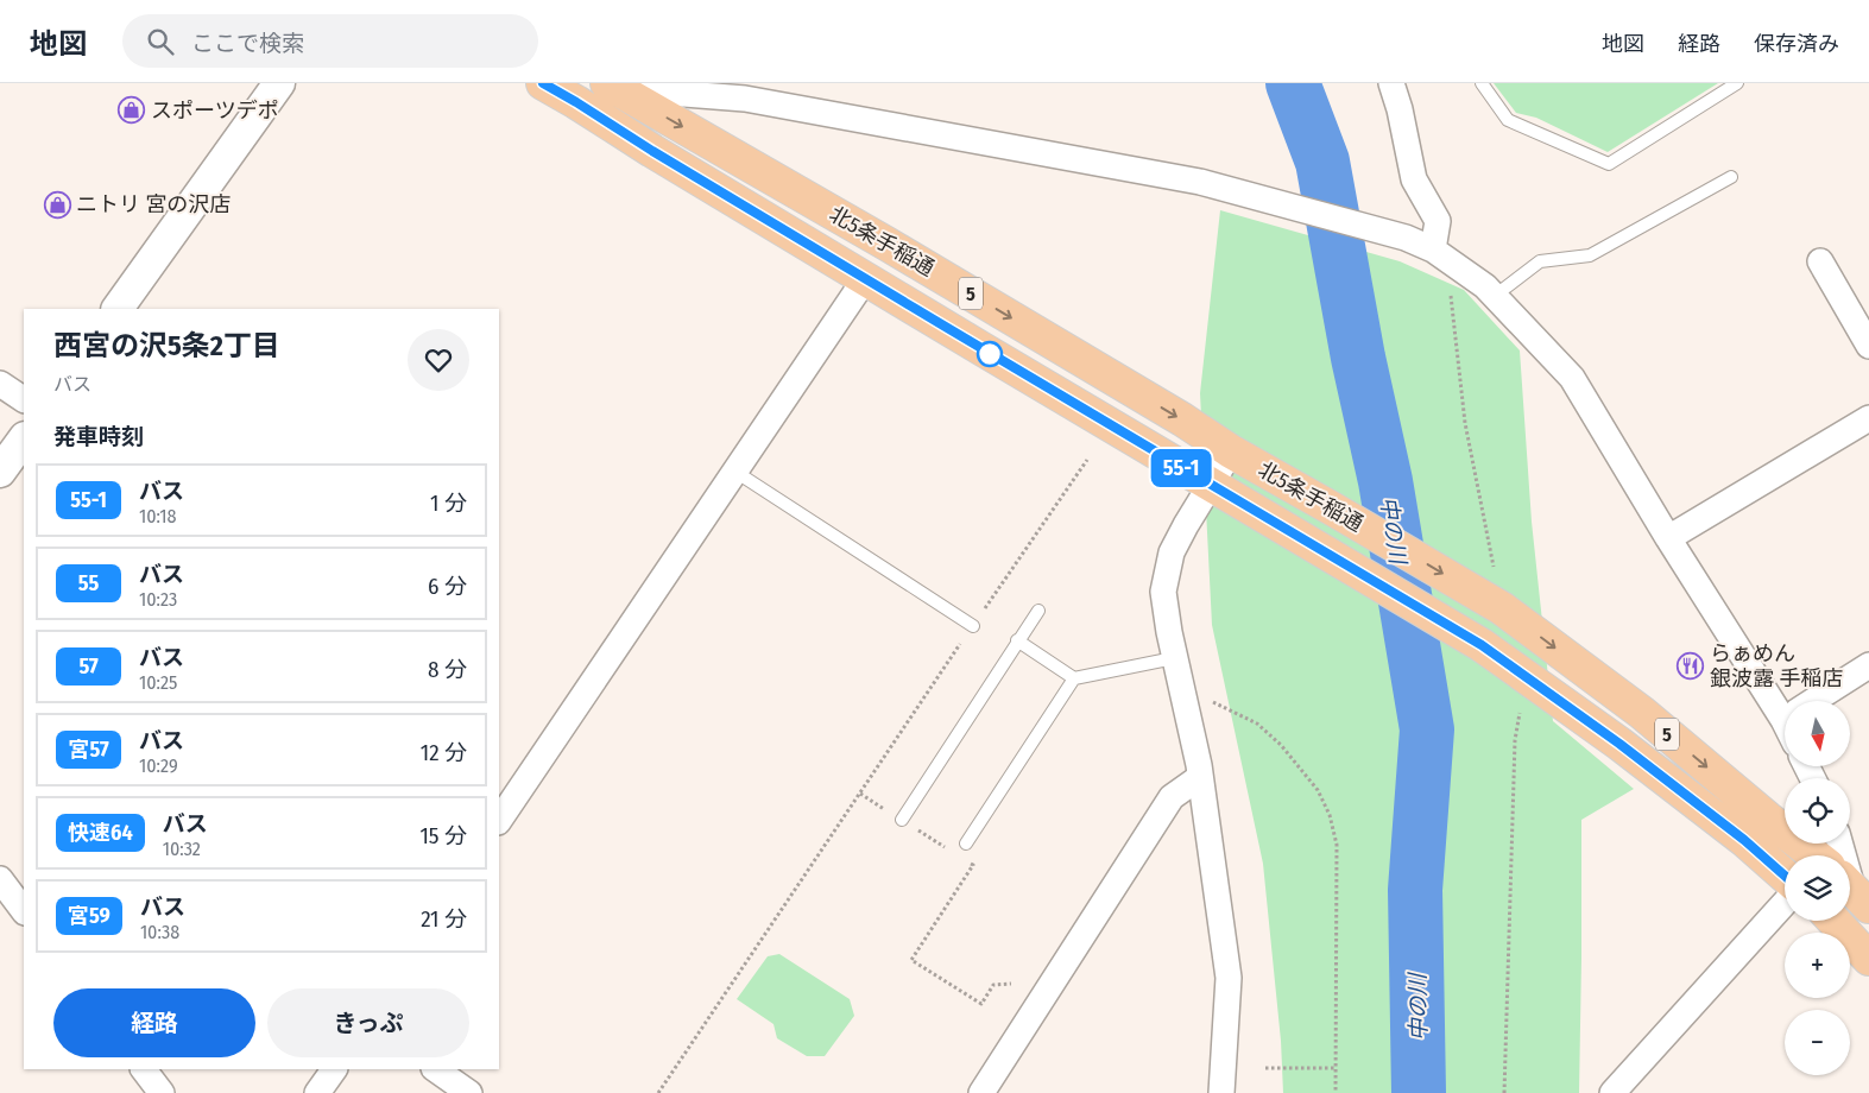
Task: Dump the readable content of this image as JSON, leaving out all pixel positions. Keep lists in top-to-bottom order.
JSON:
{
  "streets": {
    "highway": ["北5条手稲通", "5"]
  },
  "water": ["中の川"],
  "places": {
    "shop": ["スポーツデポ", "ニトリ 宮の沢店"],
    "restaurant": ["らぁめん 銀波露 手稲店"]
  },
  "lines": ["bus line 55-1"],
  "north": "bottom",
  "page": {
    "header": "地図",
    "search": "ここで検索",
    "nav": ["地図", "経路", "保存済み"],
    "on_map": "55-1",
    "heading": [
      ["西宮の沢5条2丁目", "バス"],
      "発車時刻"
    ],
    "list": [
      {
        "mark": "55-1",
        "name": "バス",
        "note": "10:18",
        "value": "1 分"
      },
      {
        "mark": "55",
        "name": "バス",
        "note": "10:23",
        "value": "6 分"
      },
      {
        "mark": "57",
        "name": "バス",
        "note": "10:25",
        "value": "8 分"
      },
      {
        "mark": "宮57",
        "name": "バス",
        "note": "10:29",
        "value": "12 分"
      },
      {
        "mark": "快速64",
        "name": "バス",
        "note": "10:32",
        "value": "15 分"
      },
      {
        "mark": "宮59",
        "name": "バス",
        "note": "10:38",
        "value": "21 分"
      }
    ],
    "map_buttons": ["+", "−"],
    "buttons": ["経路", "きっぷ"]
  }
}
